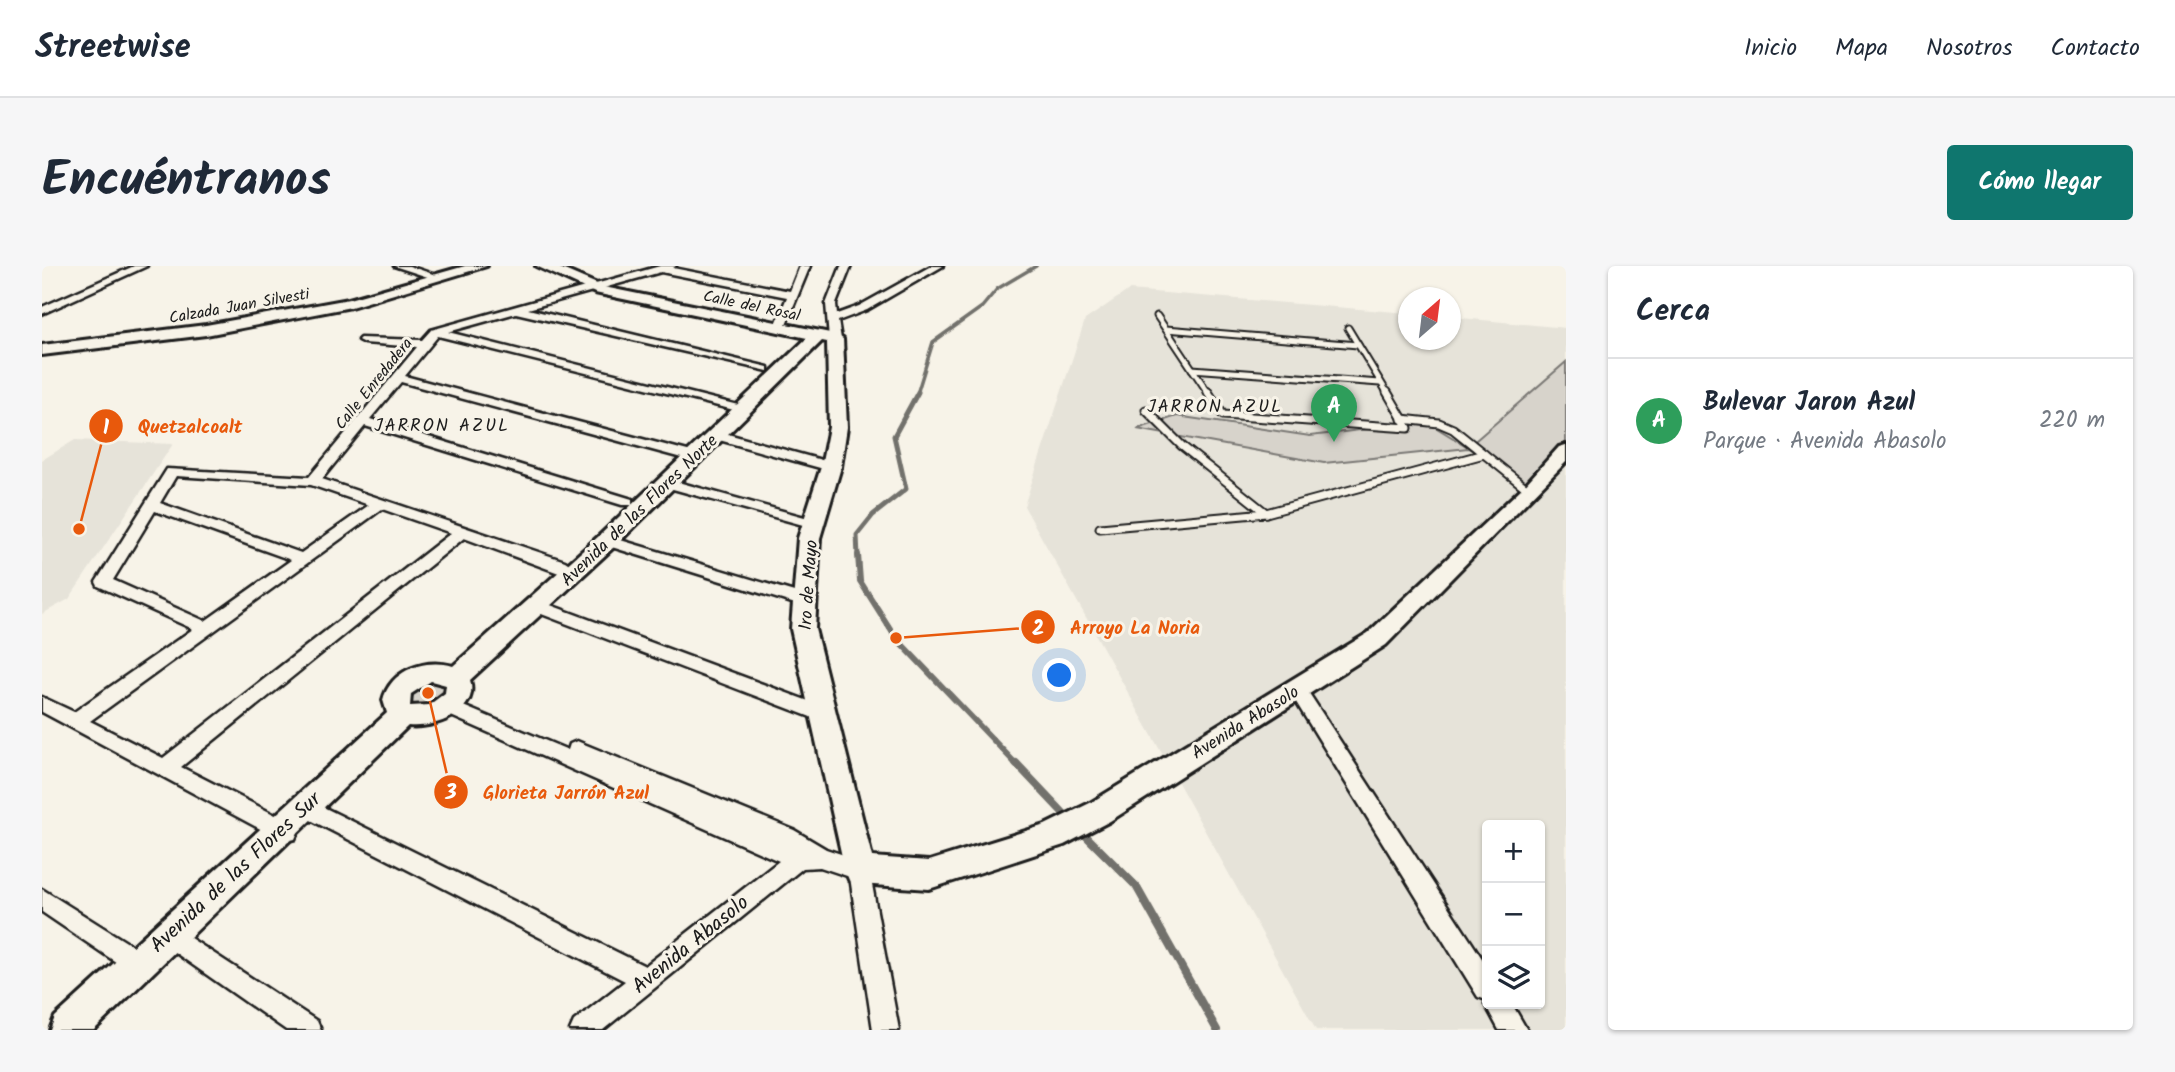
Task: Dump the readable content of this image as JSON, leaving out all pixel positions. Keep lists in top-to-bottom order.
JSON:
{
  "streets": {
    "street": [
      "Calzada Juan Silvesti",
      "Calle del Rosal",
      "Calle Enredadera",
      "Avenida de las Flores Norte",
      "1ro de Mayo",
      "Avenida Abasolo",
      "Avenida de las Flores Sur"
    ]
  },
  "crossings": [
    ["Calle del Rosal", "Calle Enredadera"],
    ["Calle del Rosal", "Avenida de las Flores Norte"],
    ["Calle del Rosal", "1ro de Mayo"],
    ["Avenida de las Flores Norte", "1ro de Mayo"],
    ["1ro de Mayo", "Avenida Abasolo"]
  ],
  "districts": ["JARRON AZUL", "JARRON AZUL"],
  "places": ["Quetzalcoalt", "Arroyo La Noria", "Glorieta Jarrón Azul"],
  "north": "top right",
  "page": {
    "header": "Streetwise",
    "nav": [
      "Inicio",
      "Mapa",
      "Nosotros",
      "Contacto"
    ],
    "title": "Encuéntranos",
    "buttons": "Cómo llegar",
    "heading": "Cerca",
    "list": [
      {
        "mark": "A",
        "name": "Bulevar Jaron Azul",
        "note": "Parque · Avenida Abasolo",
        "value": "220 m"
      }
    ],
    "pins": "A",
    "map_buttons": ["+", "−"]
  }
}
